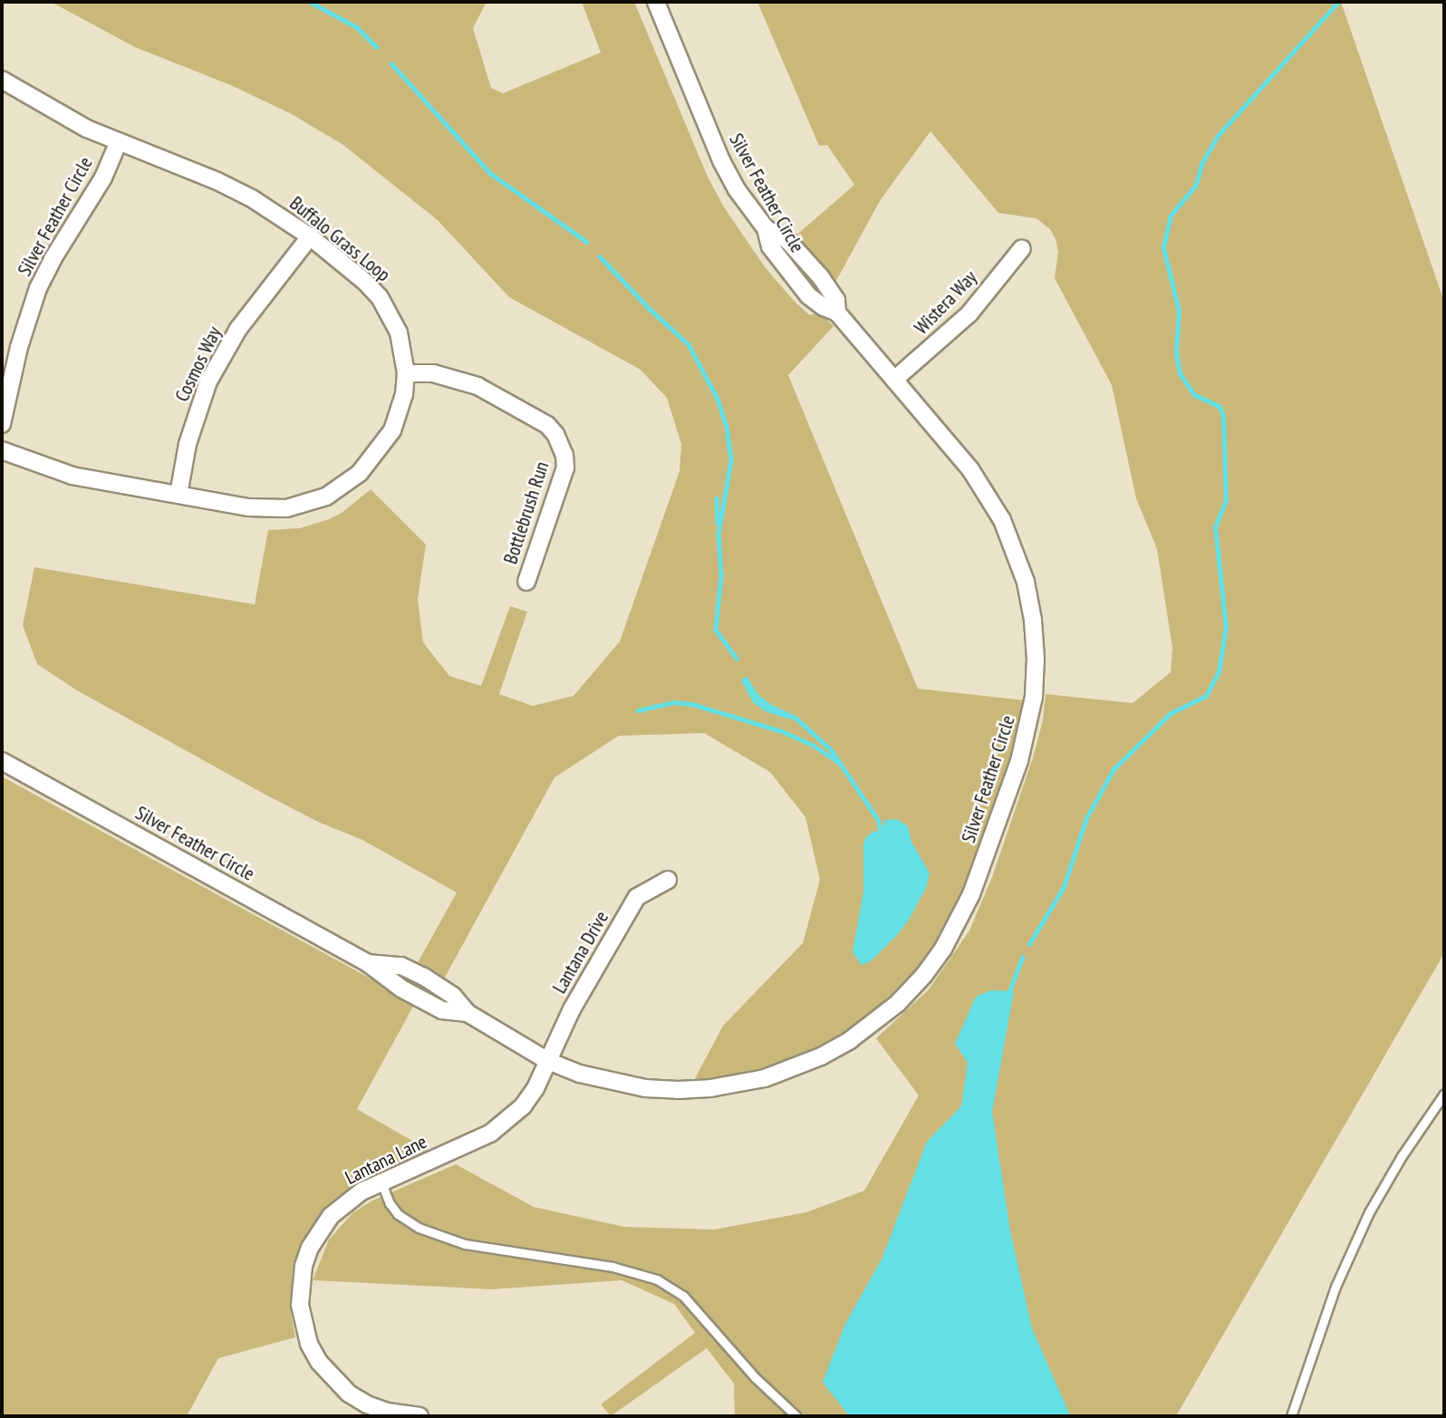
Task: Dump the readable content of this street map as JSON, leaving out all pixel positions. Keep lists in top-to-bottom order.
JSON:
{
  "streets": {
    "street": [
      "Silver Feather Circle",
      "Buffalo Grass Loop",
      "Wistera Way",
      "Cosmos Way",
      "Bottlebrush Run",
      "Lantana Drive",
      "Lantana Lane"
    ]
  },
  "crossings": [
    ["Silver Feather Circle", "Buffalo Grass Loop"],
    ["Silver Feather Circle", "Wistera Way"],
    ["Silver Feather Circle", "Lantana Drive"],
    ["Silver Feather Circle", "Lantana Lane"],
    ["Buffalo Grass Loop", "Cosmos Way"],
    ["Buffalo Grass Loop", "Bottlebrush Run"],
    ["Lantana Drive", "Lantana Lane"]
  ]
}
